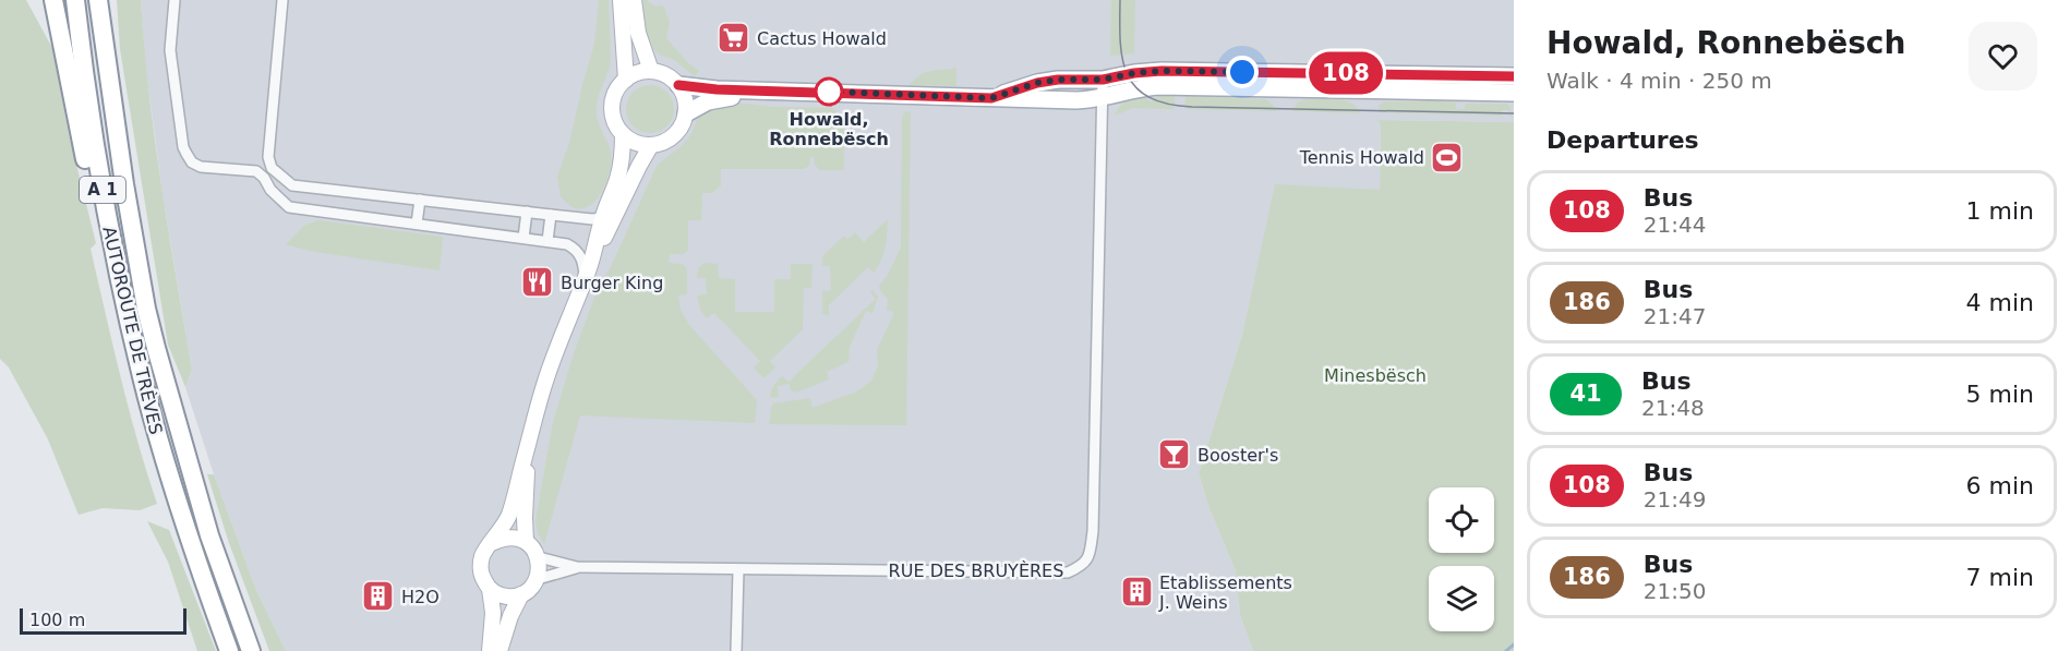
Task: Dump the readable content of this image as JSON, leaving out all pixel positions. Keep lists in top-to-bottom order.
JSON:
{
  "streets": {
    "highway": ["A 1", "AUTOROUTE DE TRÈVES"],
    "street": ["RUE DES BRUYÈRES"]
  },
  "crossings": [
    ["A 1", "AUTOROUTE DE TRÈVES"]
  ],
  "parks": ["Minesbësch"],
  "places": {
    "supermarket": ["Cactus Howald"],
    "other": ["Howald, Ronnebësch"],
    "sports": ["Tennis Howald"],
    "restaurant": ["Burger King"],
    "bar": ["Booster's"],
    "building": ["Etablissements J. Weins", "H2O"]
  },
  "lines": ["bus line 108"],
  "scale_bar": "100 m",
  "page": {
    "on_map": "108",
    "heading": [
      ["Howald, Ronnebësch", "Walk · 4 min · 250 m"],
      "Departures"
    ],
    "list": [
      {
        "mark": "108",
        "name": "Bus",
        "note": "21:44",
        "value": "1 min"
      },
      {
        "mark": "186",
        "name": "Bus",
        "note": "21:47",
        "value": "4 min"
      },
      {
        "mark": "41",
        "name": "Bus",
        "note": "21:48",
        "value": "5 min"
      },
      {
        "mark": "108",
        "name": "Bus",
        "note": "21:49",
        "value": "6 min"
      },
      {
        "mark": "186",
        "name": "Bus",
        "note": "21:50",
        "value": "7 min"
      }
    ],
    "scale": "100 m"
  }
}
